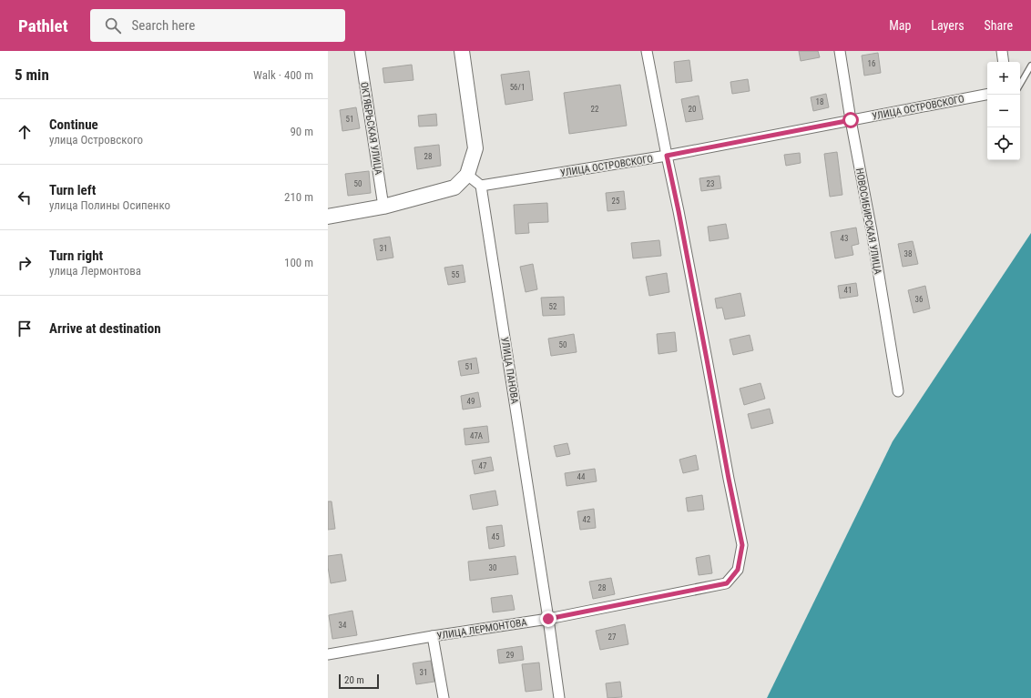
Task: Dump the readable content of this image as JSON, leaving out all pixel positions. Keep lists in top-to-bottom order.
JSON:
{
  "streets": {
    "street": [
      "УЛИЦА ОСТРОВСКОГО",
      "ОКТЯБРЬСКАЯ УЛИЦА",
      "НОВОСИБИРСКАЯ УЛИЦА",
      "УЛИЦА ПАНОВА",
      "УЛИЦА ЛЕРМОНТОВА"
    ]
  },
  "crossings": [
    ["УЛИЦА ОСТРОВСКОГО", "НОВОСИБИРСКАЯ УЛИЦА"],
    ["УЛИЦА ОСТРОВСКОГО", "УЛИЦА ПАНОВА"],
    ["УЛИЦА ОСТРОВСКОГО", "УЛИЦА ЛЕРМОНТОВА"],
    ["УЛИЦА ПАНОВА", "УЛИЦА ЛЕРМОНТОВА"]
  ],
  "house_numbers": [
    "16",
    "56/1",
    "18",
    "22",
    "20",
    "51",
    "28",
    "50",
    "23",
    "25",
    "43",
    "31",
    "38",
    "55",
    "41",
    "36",
    "52",
    "50",
    "51",
    "49",
    "47А",
    "47",
    "44",
    "42",
    "45",
    "30",
    "28",
    "34",
    "27",
    "29",
    "31"
  ],
  "scale_bar": "20 m",
  "page": {
    "header": "Pathlet",
    "search": "Search here",
    "nav": ["Map", "Layers", "Share"],
    "heading": ["5 min", "Walk · 400 m"],
    "map_buttons": ["+", "−"],
    "list": [
      ["Continue", "улица Островского", "90 m"],
      ["Turn left", "улица Полины Осипенко", "210 m"],
      ["Turn right", "улица Лермонтова", "100 m"],
      "Arrive at destination"
    ],
    "scale": "20 m"
  }
}
